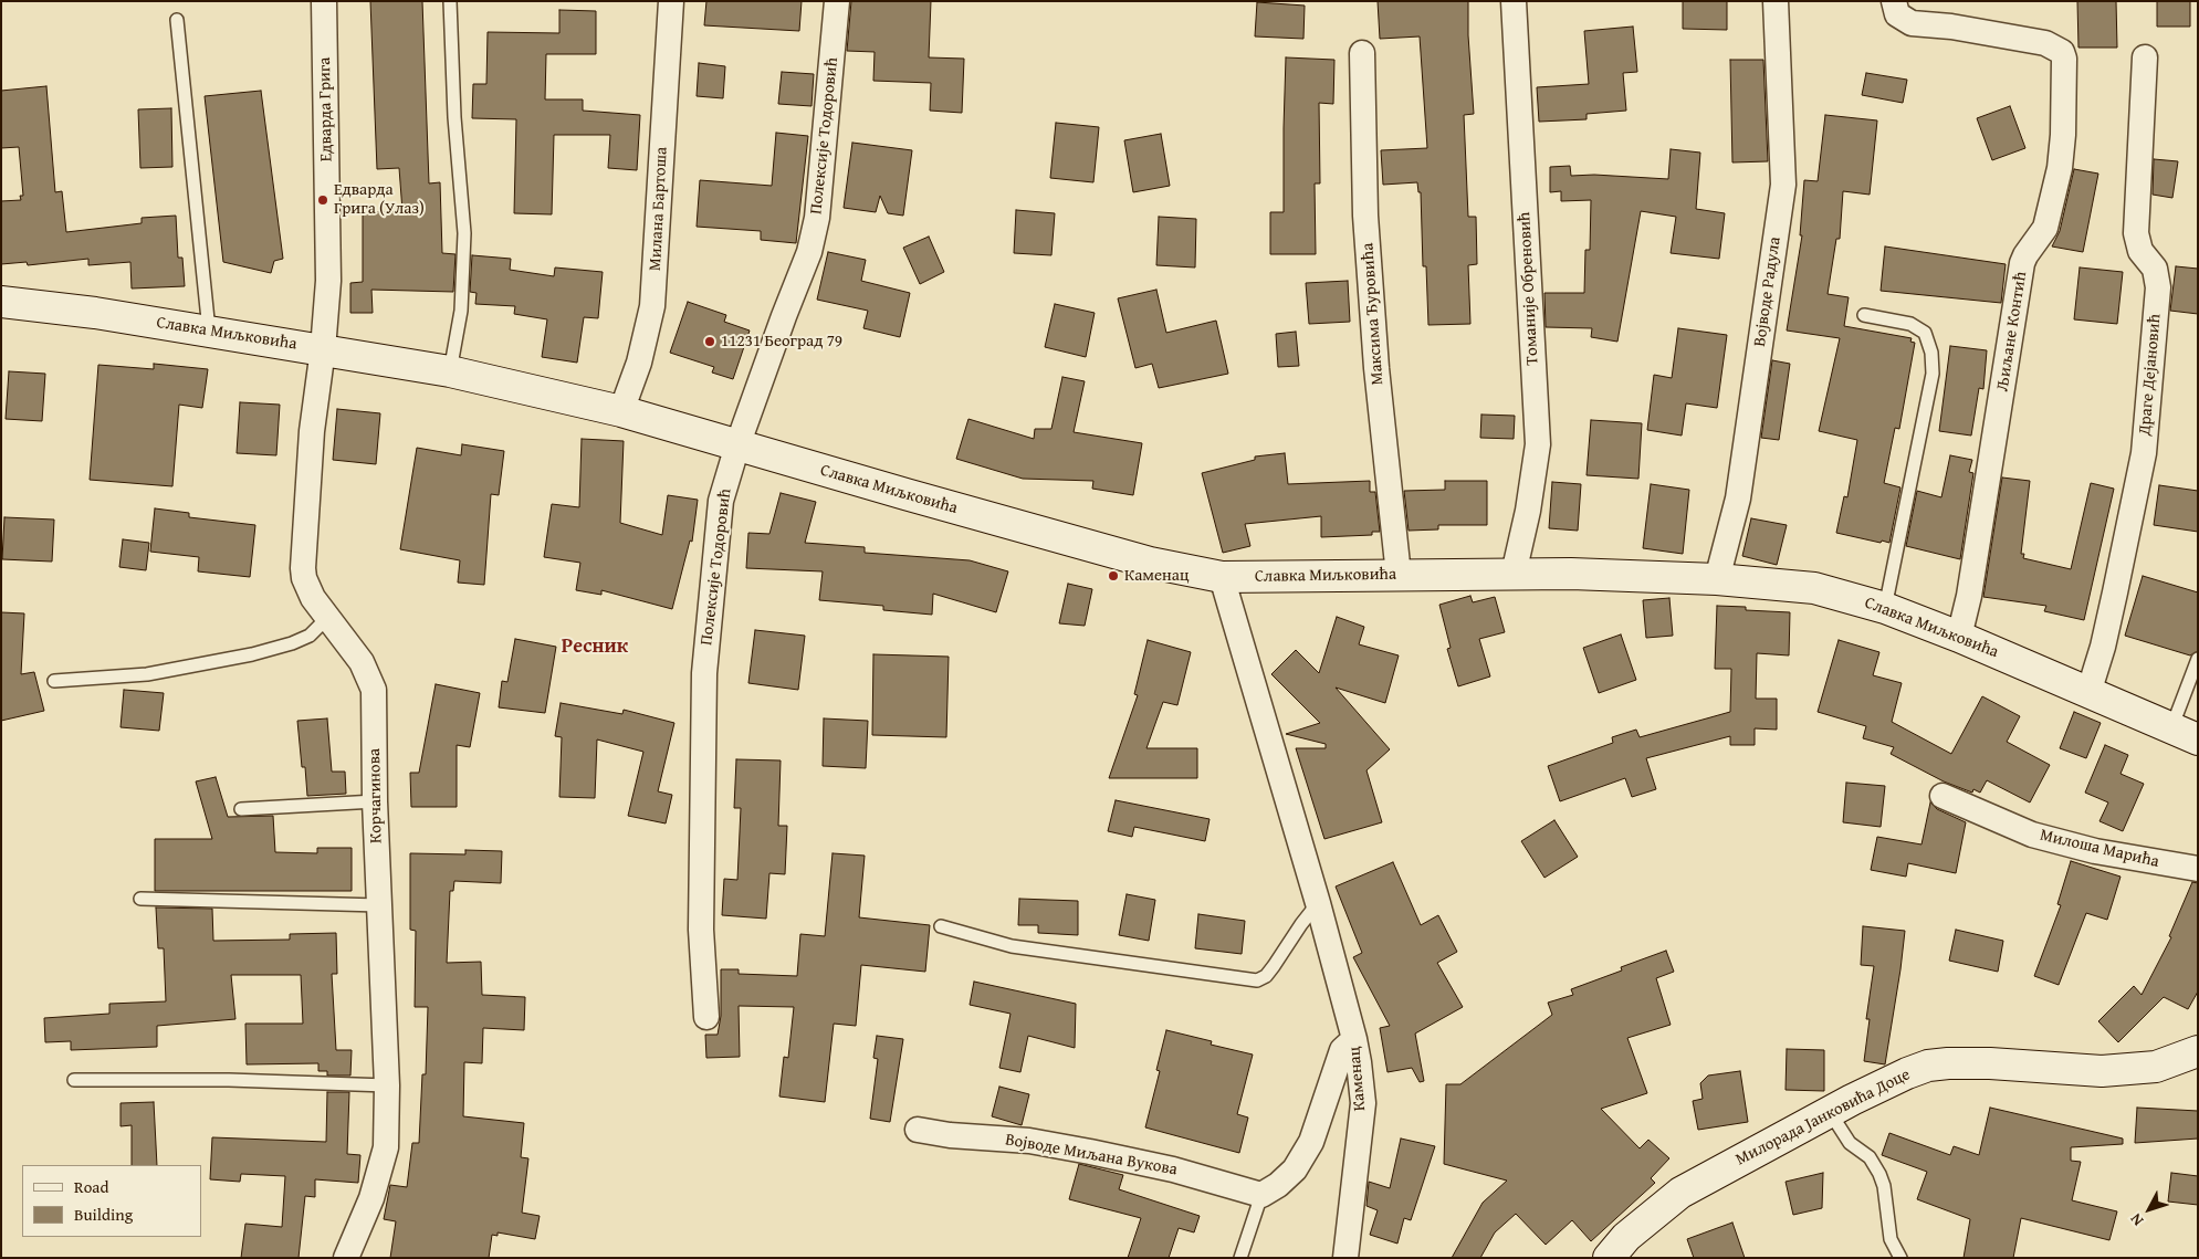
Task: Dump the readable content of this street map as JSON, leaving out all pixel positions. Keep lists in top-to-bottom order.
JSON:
{
  "streets": {
    "street": [
      "Едварда Грига",
      "Полексије Тодоровић",
      "Милана Бартоша",
      "Томаније Обреновић",
      "Војводе Радула",
      "Максима Ђуровића",
      "Љиљане Контић",
      "Славка Миљковића",
      "Драге Дејановић",
      "Корчагинова",
      "Милоша Марића",
      "Каменац",
      "Милорада Јанковића Доце",
      "Војводе Миљана Вукова"
    ]
  },
  "crossings": [
    ["Едварда Грига", "Славка Миљковића"],
    ["Едварда Грига", "Корчагинова"],
    ["Полексије Тодоровић", "Славка Миљковића"],
    ["Милана Бартоша", "Славка Миљковића"],
    ["Томаније Обреновић", "Славка Миљковића"],
    ["Војводе Радула", "Славка Миљковића"],
    ["Максима Ђуровића", "Славка Миљковића"],
    ["Љиљане Контић", "Славка Миљковића"],
    ["Славка Миљковића", "Драге Дејановић"],
    ["Славка Миљковића", "Корчагинова"],
    ["Славка Миљковића", "Каменац"]
  ],
  "districts": ["Ресник"],
  "places": ["Едварда Грига (Улаз)", "11231 Београд 79", "Каменац"],
  "legend": ["Road", "Building"],
  "north": "bottom left"
}
